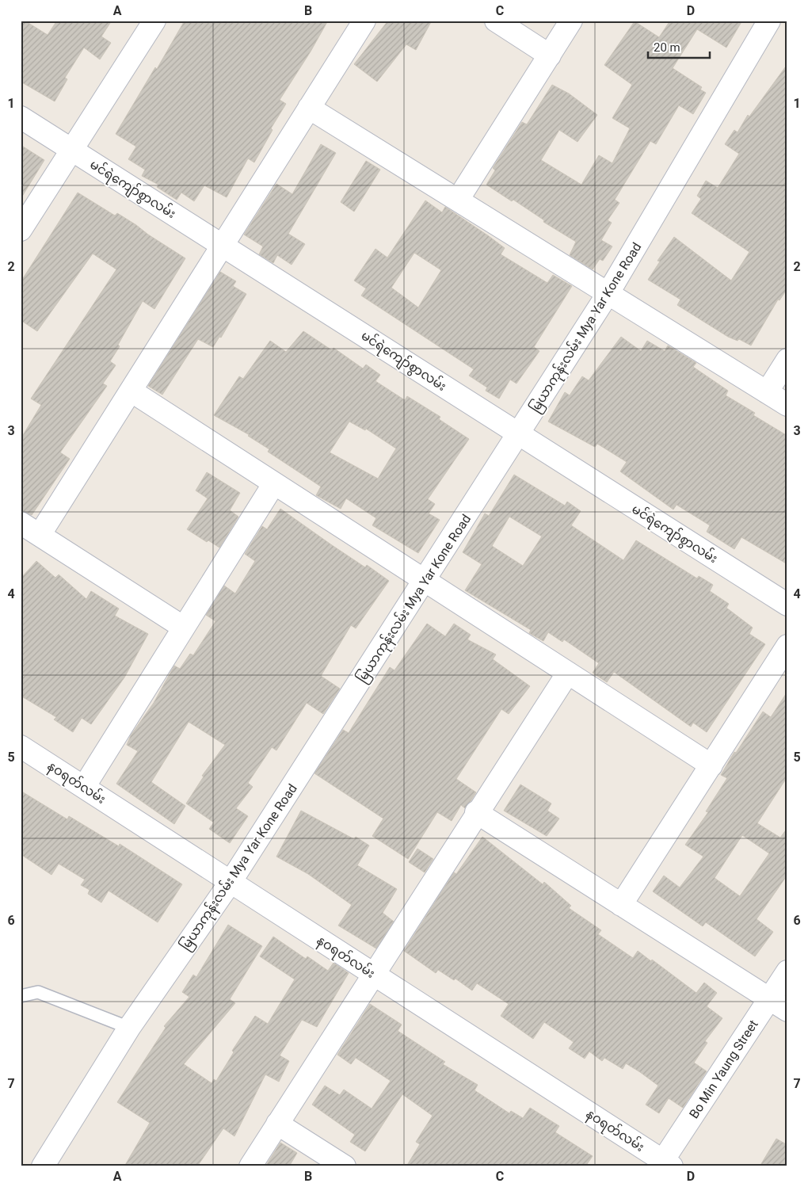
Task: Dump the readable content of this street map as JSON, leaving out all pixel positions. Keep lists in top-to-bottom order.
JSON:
{
  "streets": {
    "street": [
      "မင်ရဲကျော်စွာလမ်း",
      "မြယာကုန်းလမ်း Mya Yar Kone Road",
      "နဝရတ်လမ်း",
      "Bo Min Yaung Street"
    ]
  },
  "crossings": [
    ["မင်ရဲကျော်စွာလမ်း", "မြယာကုန်းလမ်း Mya Yar Kone Road"],
    ["မြယာကုန်းလမ်း Mya Yar Kone Road", "နဝရတ်လမ်း"],
    ["နဝရတ်လမ်း", "Bo Min Yaung Street"]
  ],
  "scale_bar": "20 m",
  "grid": {
    "columns": [
      "A",
      "B",
      "C",
      "D"
    ],
    "rows": [
      "1",
      "2",
      "3",
      "4",
      "5",
      "6",
      "7"
    ]
  }
}
